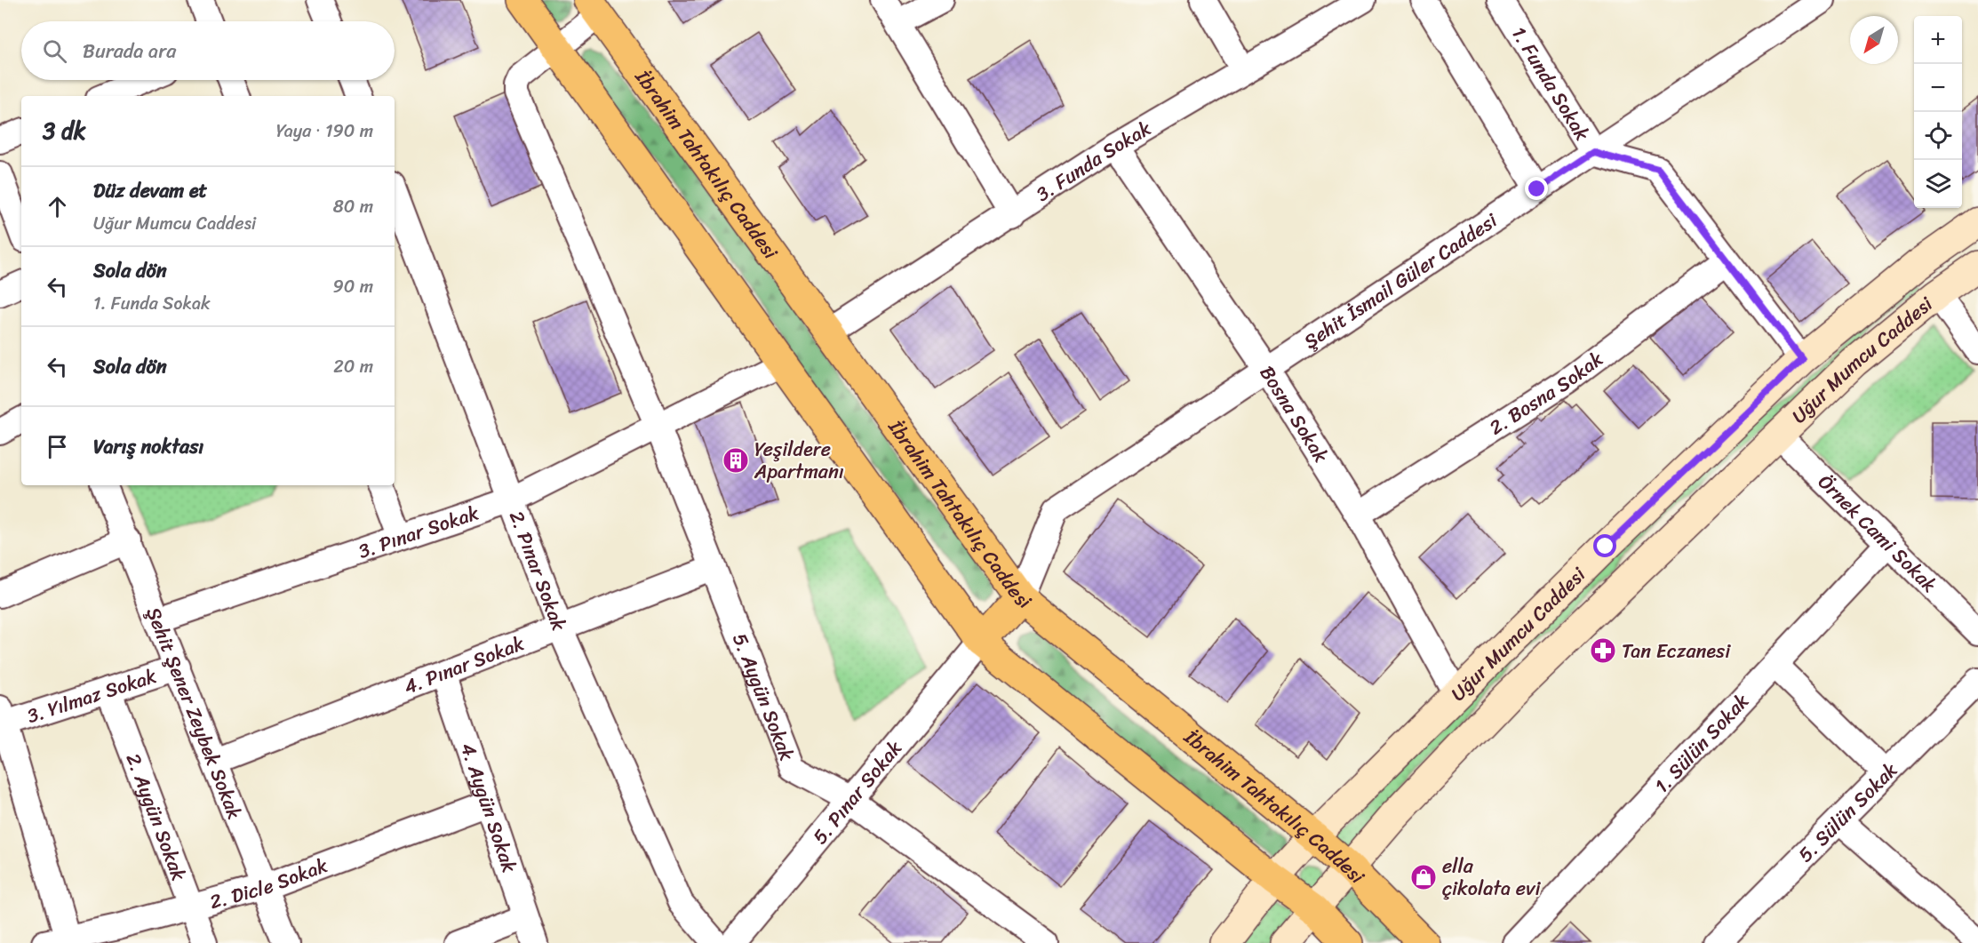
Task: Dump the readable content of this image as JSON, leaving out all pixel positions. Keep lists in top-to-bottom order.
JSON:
{
  "streets": {
    "main road": ["İbrahim Tahtakılıç Caddesi"],
    "street": [
      "1. Funda Sokak",
      "3. Funda Sokak",
      "Şehit İsmail Güler Caddesi",
      "Uğur Mumcu Caddesi",
      "2. Bosna Sokak",
      "Bosna Sokak",
      "3. Pınar Sokak",
      "Örnek Cami Sokak",
      "2. Pınar Sokak",
      "4. Pınar Sokak",
      "3. Yılmaz Sokak",
      "5. Aygün Sokak",
      "Şehit Şener Zeybek Sokak",
      "1. Sülün Sokak",
      "5. Pınar Sokak",
      "4. Aygün Sokak",
      "5. Sülün Sokak",
      "2. Aygün Sokak",
      "2. Dicle Sokak"
    ]
  },
  "crossings": [
    ["1. Funda Sokak", "Şehit İsmail Güler Caddesi"],
    ["1. Funda Sokak", "Uğur Mumcu Caddesi"],
    ["1. Funda Sokak", "2. Bosna Sokak"],
    ["3. Funda Sokak", "İbrahim Tahtakılıç Caddesi"],
    ["3. Funda Sokak", "Bosna Sokak"],
    ["İbrahim Tahtakılıç Caddesi", "Şehit İsmail Güler Caddesi"],
    ["İbrahim Tahtakılıç Caddesi", "Uğur Mumcu Caddesi"],
    ["İbrahim Tahtakılıç Caddesi", "5. Aygün Sokak"],
    ["Şehit İsmail Güler Caddesi", "Bosna Sokak"],
    ["Uğur Mumcu Caddesi", "Bosna Sokak"],
    ["Uğur Mumcu Caddesi", "Örnek Cami Sokak"],
    ["2. Bosna Sokak", "Bosna Sokak"],
    ["3. Pınar Sokak", "2. Pınar Sokak"],
    ["3. Pınar Sokak", "5. Aygün Sokak"],
    ["3. Pınar Sokak", "Şehit Şener Zeybek Sokak"],
    ["Örnek Cami Sokak", "1. Sülün Sokak"],
    ["2. Pınar Sokak", "4. Pınar Sokak"],
    ["4. Pınar Sokak", "5. Aygün Sokak"],
    ["4. Pınar Sokak", "Şehit Şener Zeybek Sokak"],
    ["4. Pınar Sokak", "4. Aygün Sokak"],
    ["3. Yılmaz Sokak", "Şehit Şener Zeybek Sokak"],
    ["3. Yılmaz Sokak", "2. Aygün Sokak"],
    ["5. Aygün Sokak", "5. Pınar Sokak"],
    ["Şehit Şener Zeybek Sokak", "2. Dicle Sokak"],
    ["4. Aygün Sokak", "2. Dicle Sokak"],
    ["2. Aygün Sokak", "2. Dicle Sokak"]
  ],
  "places": {
    "building": ["Yeşildere Apartmanı"],
    "pharmacy": ["Tan Eczanesi"],
    "shop": ["ella çikolata evi"]
  },
  "north": "bottom left",
  "page": {
    "map_buttons": ["+", "−"],
    "search": "Burada ara",
    "heading": ["3 dk", "Yaya · 190 m"],
    "list": [
      ["Düz devam et", "Uğur Mumcu Caddesi", "80 m"],
      ["Sola dön", "1. Funda Sokak", "90 m"],
      ["Sola dön", "20 m"],
      "Varış noktası"
    ]
  }
}
